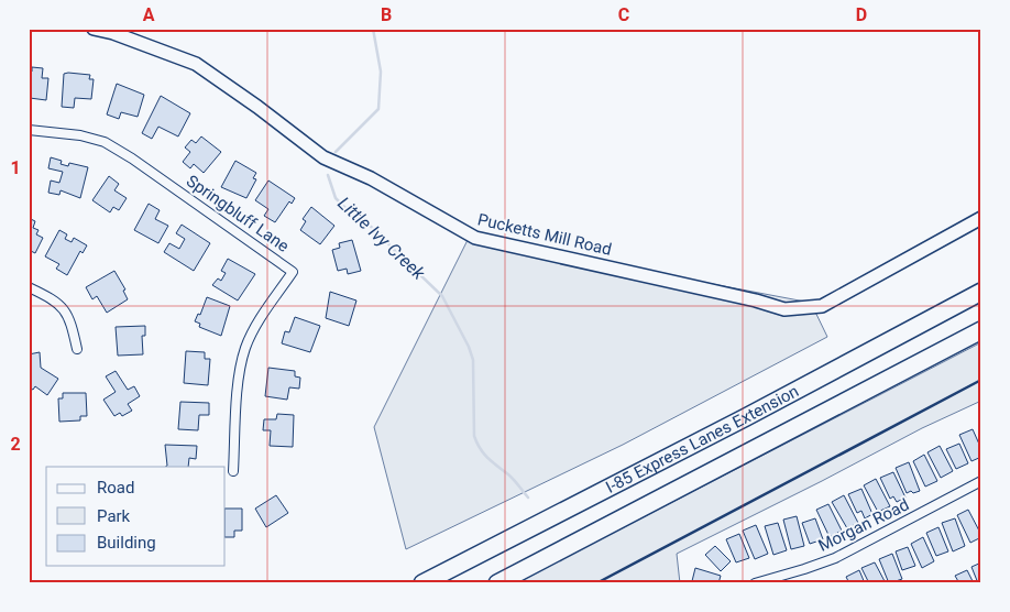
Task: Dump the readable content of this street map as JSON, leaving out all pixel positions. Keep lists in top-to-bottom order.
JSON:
{
  "streets": {
    "highway": ["I-85 Express Lanes Extension"],
    "street": ["Springbluff Lane", "Pucketts Mill Road", "Morgan Road"]
  },
  "water": ["Little Ivy Creek"],
  "legend": ["Road", "Park", "Building"],
  "grid": {
    "columns": [
      "A",
      "B",
      "C",
      "D"
    ],
    "rows": ["1", "2"]
  }
}
